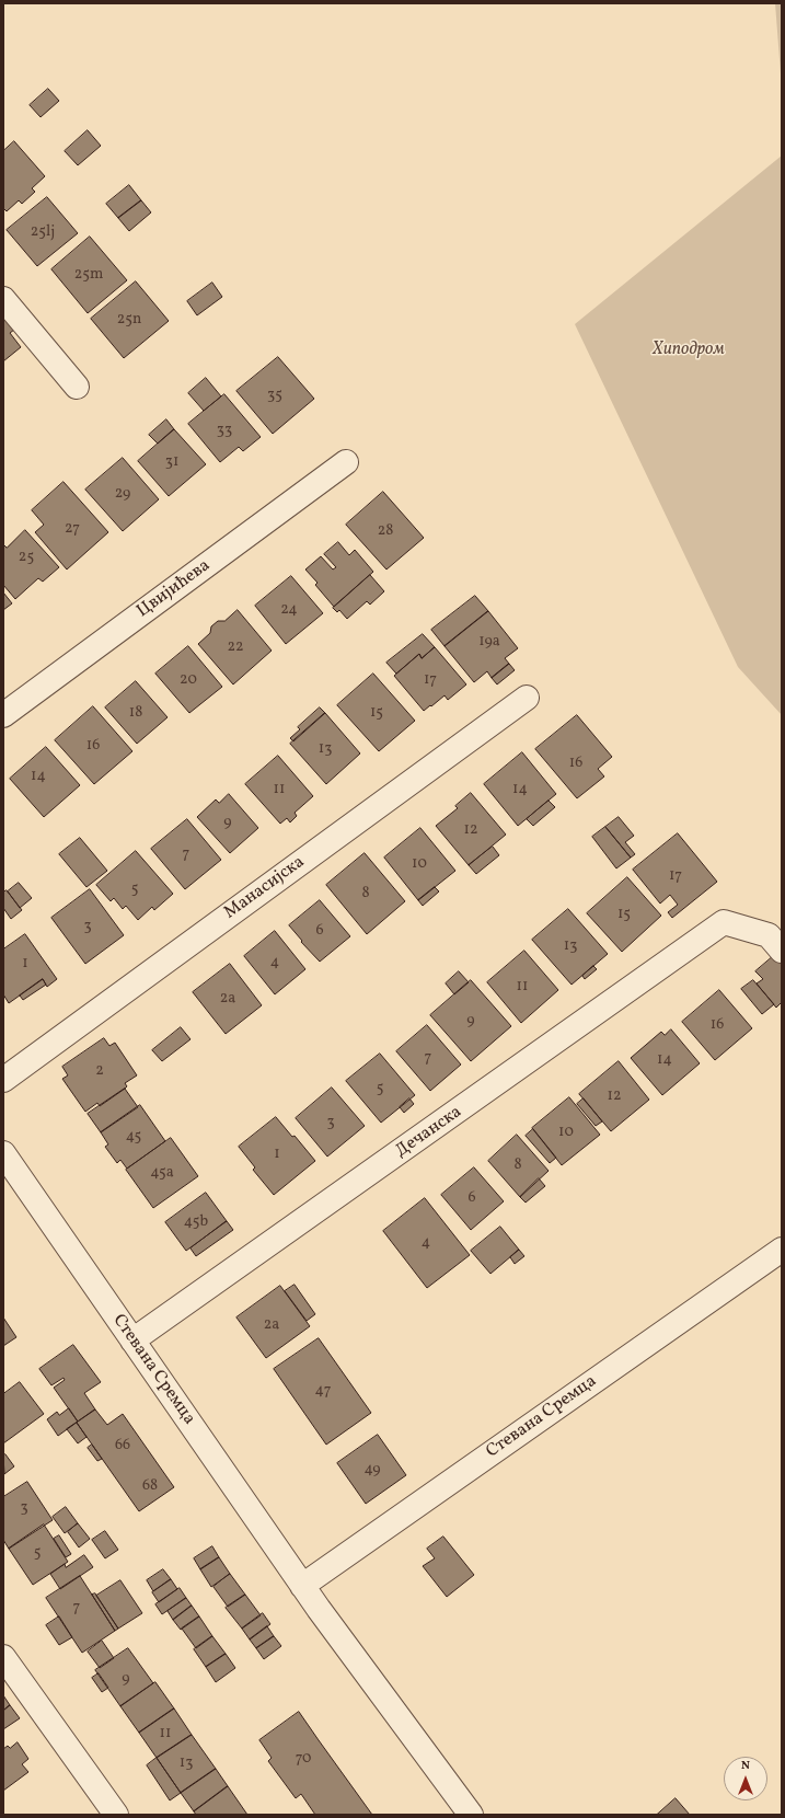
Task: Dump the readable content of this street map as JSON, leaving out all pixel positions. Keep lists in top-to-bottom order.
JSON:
{
  "streets": {
    "street": [
      "Цвијићева",
      "Манасијска",
      "Дечанска",
      "Стевана Сремца"
    ]
  },
  "crossings": [
    ["Дечанска", "Стевана Сремца"]
  ],
  "parks": ["Хиподром"],
  "house_numbers": [
    "25lj",
    "25m",
    "25n",
    "35",
    "33",
    "31",
    "29",
    "27",
    "28",
    "25",
    "24",
    "19a",
    "22",
    "20",
    "17",
    "18",
    "15",
    "16",
    "13",
    "16",
    "14",
    "11",
    "14",
    "9",
    "12",
    "7",
    "10",
    "17",
    "5",
    "8",
    "15",
    "3",
    "6",
    "13",
    "4",
    "1",
    "11",
    "2a",
    "9",
    "16",
    "7",
    "14",
    "2",
    "5",
    "12",
    "3",
    "10",
    "45",
    "1",
    "8",
    "45a",
    "6",
    "45b",
    "4",
    "2a",
    "47",
    "66",
    "49",
    "68",
    "3",
    "5",
    "7",
    "9",
    "11",
    "70",
    "13"
  ],
  "north": "top"
}
